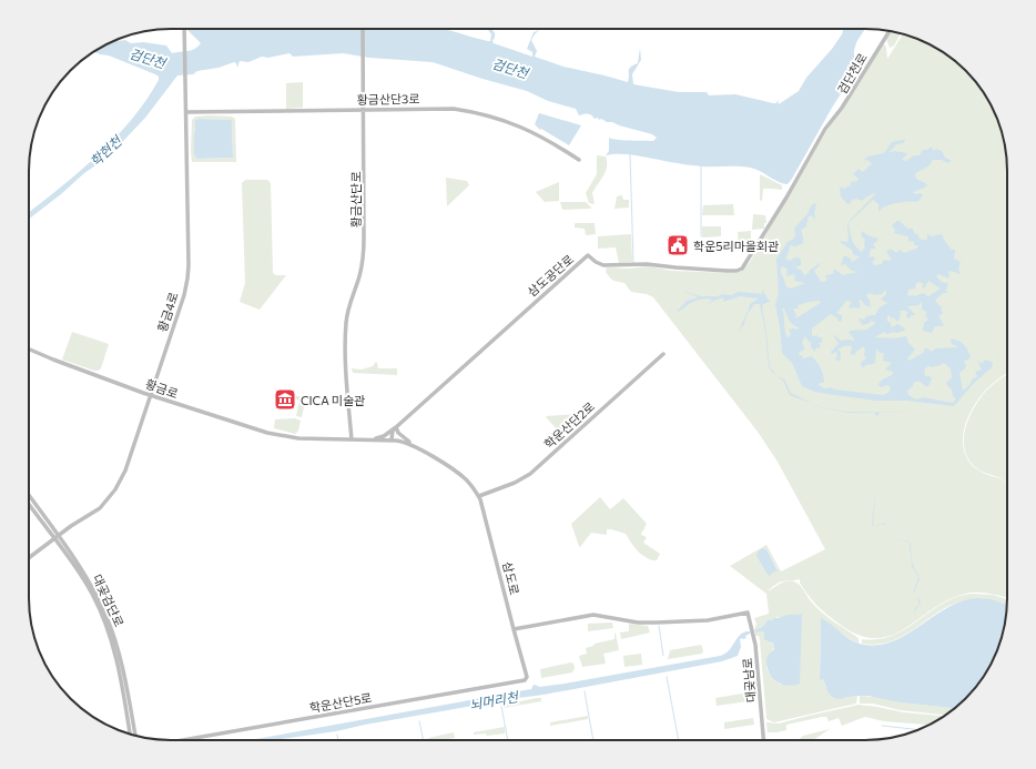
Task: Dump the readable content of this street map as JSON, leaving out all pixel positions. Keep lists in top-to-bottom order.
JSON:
{
  "streets": {
    "street": [
      "검단천로",
      "황금산단3로",
      "황금산단로",
      "삼도공단로",
      "황금4로",
      "황금로",
      "학운산단2로",
      "삼도로",
      "대곶검단로",
      "대곶남로",
      "학운산단5로"
    ]
  },
  "crossings": [
    ["검단천로", "삼도공단로"],
    ["황금산단3로", "황금산단로"],
    ["황금산단3로", "황금4로"],
    ["황금산단로", "삼도로"],
    ["삼도공단로", "삼도로"],
    ["황금4로", "황금로"],
    ["황금4로", "대곶검단로"],
    ["황금로", "삼도로"],
    ["학운산단2로", "삼도로"],
    ["삼도로", "대곶남로"],
    ["삼도로", "학운산단5로"]
  ],
  "water": ["검단천", "학현천", "뇌머리천"],
  "places": {
    "public building": ["학운5리마을회관"],
    "museum": ["CICA 미술관"]
  }
}
